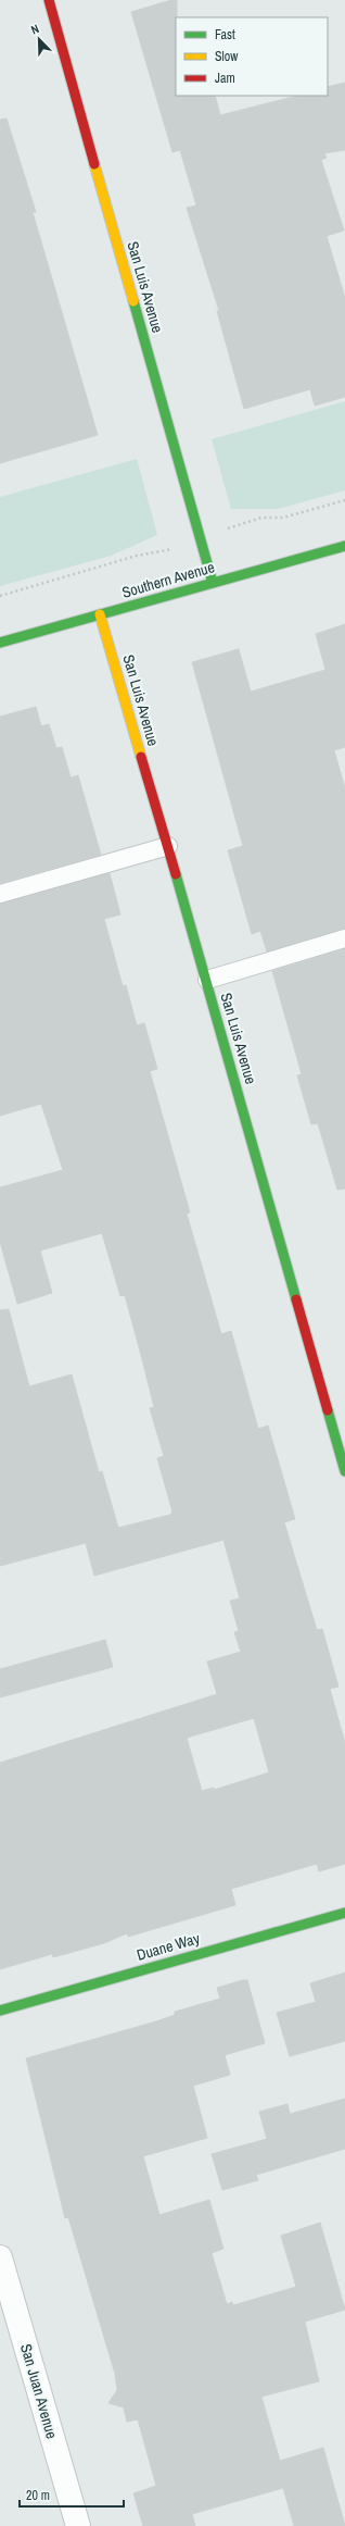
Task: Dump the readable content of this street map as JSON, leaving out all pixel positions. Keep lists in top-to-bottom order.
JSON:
{
  "streets": {
    "street": [
      "San Luis Avenue",
      "Southern Avenue",
      "Duane Way",
      "San Juan Avenue"
    ]
  },
  "crossings": [
    ["San Luis Avenue", "Southern Avenue"]
  ],
  "legend": ["Fast", "Slow", "Jam"],
  "scale_bar": "20 m",
  "north": "top left"
}
